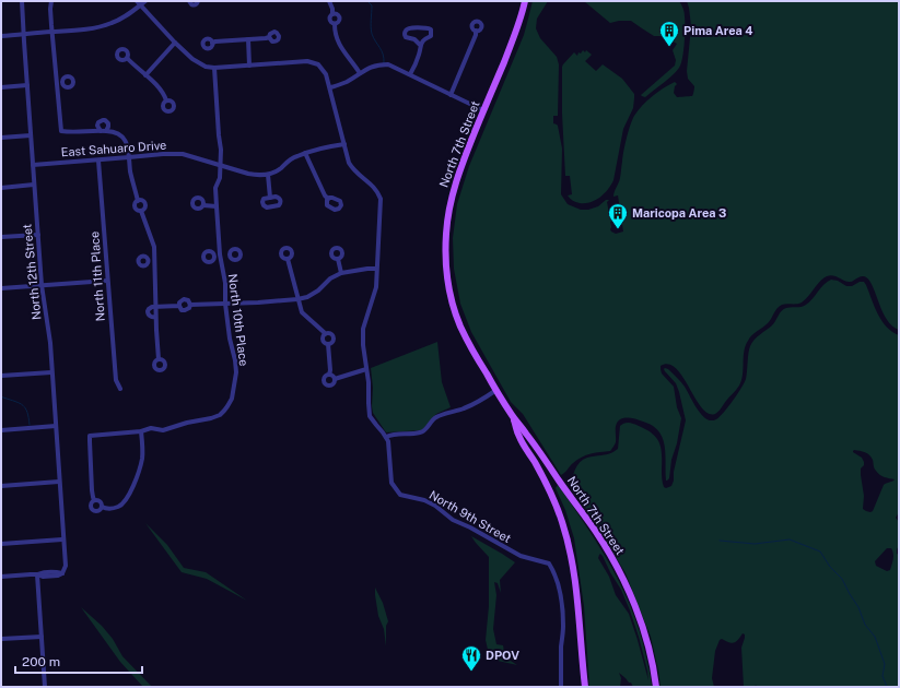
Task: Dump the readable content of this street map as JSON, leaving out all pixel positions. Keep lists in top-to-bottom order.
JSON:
{
  "streets": {
    "main road": ["North 7th Street"],
    "street": [
      "East Sahuaro Drive",
      "North 12th Street",
      "North 11th Place",
      "North 10th Place",
      "North 9th Street"
    ]
  },
  "crossings": [
    ["East Sahuaro Drive", "North 12th Street"],
    ["East Sahuaro Drive", "North 11th Place"],
    ["East Sahuaro Drive", "North 10th Place"],
    ["North 10th Place", "North 9th Street"]
  ],
  "places": {
    "building": ["Pima Area 4", "Maricopa Area 3"],
    "restaurant": ["DPOV"]
  },
  "scale_bar": "200 m"
}
